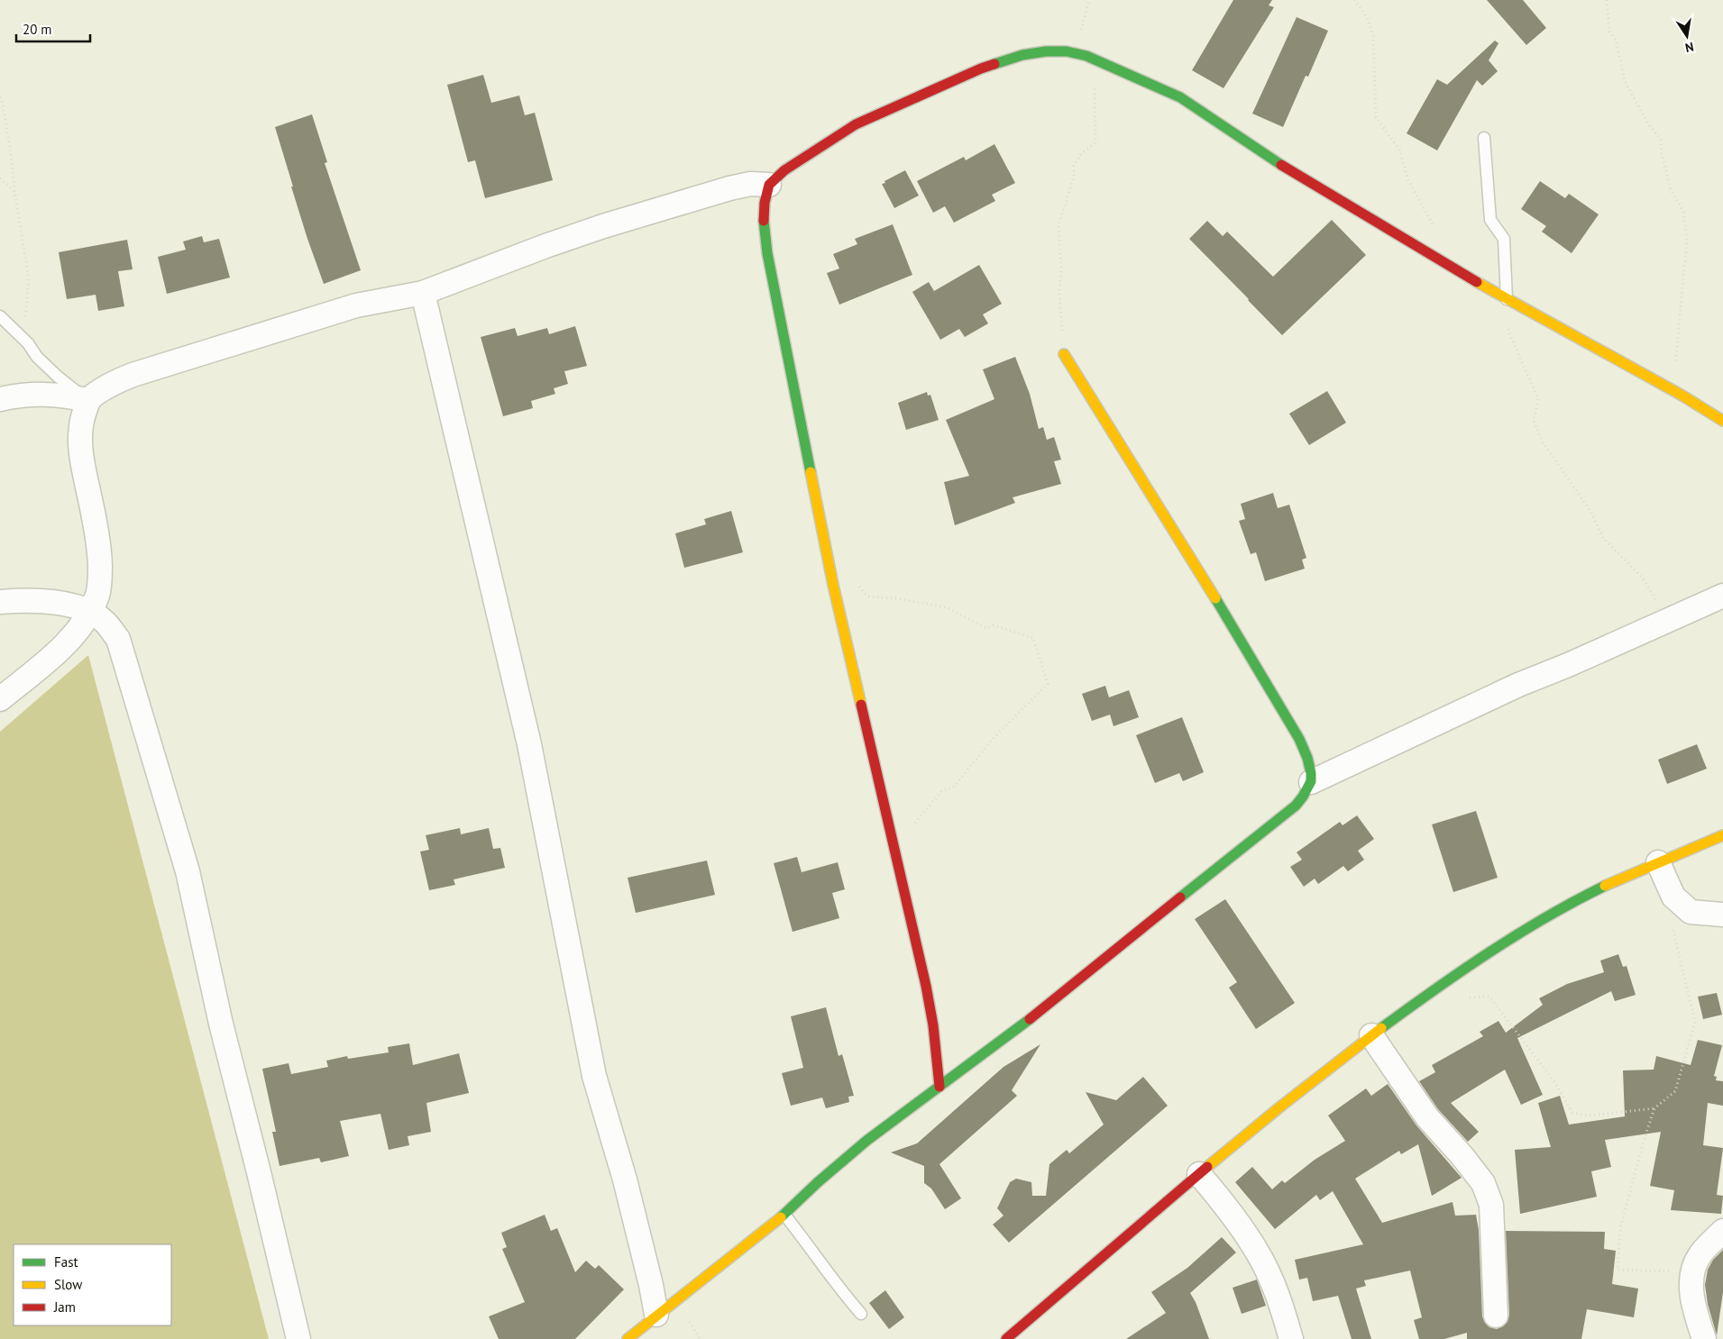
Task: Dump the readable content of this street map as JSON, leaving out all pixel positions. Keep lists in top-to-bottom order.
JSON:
{
  "legend": ["Fast", "Slow", "Jam"],
  "scale_bar": "20 m",
  "north": "bottom"
}
